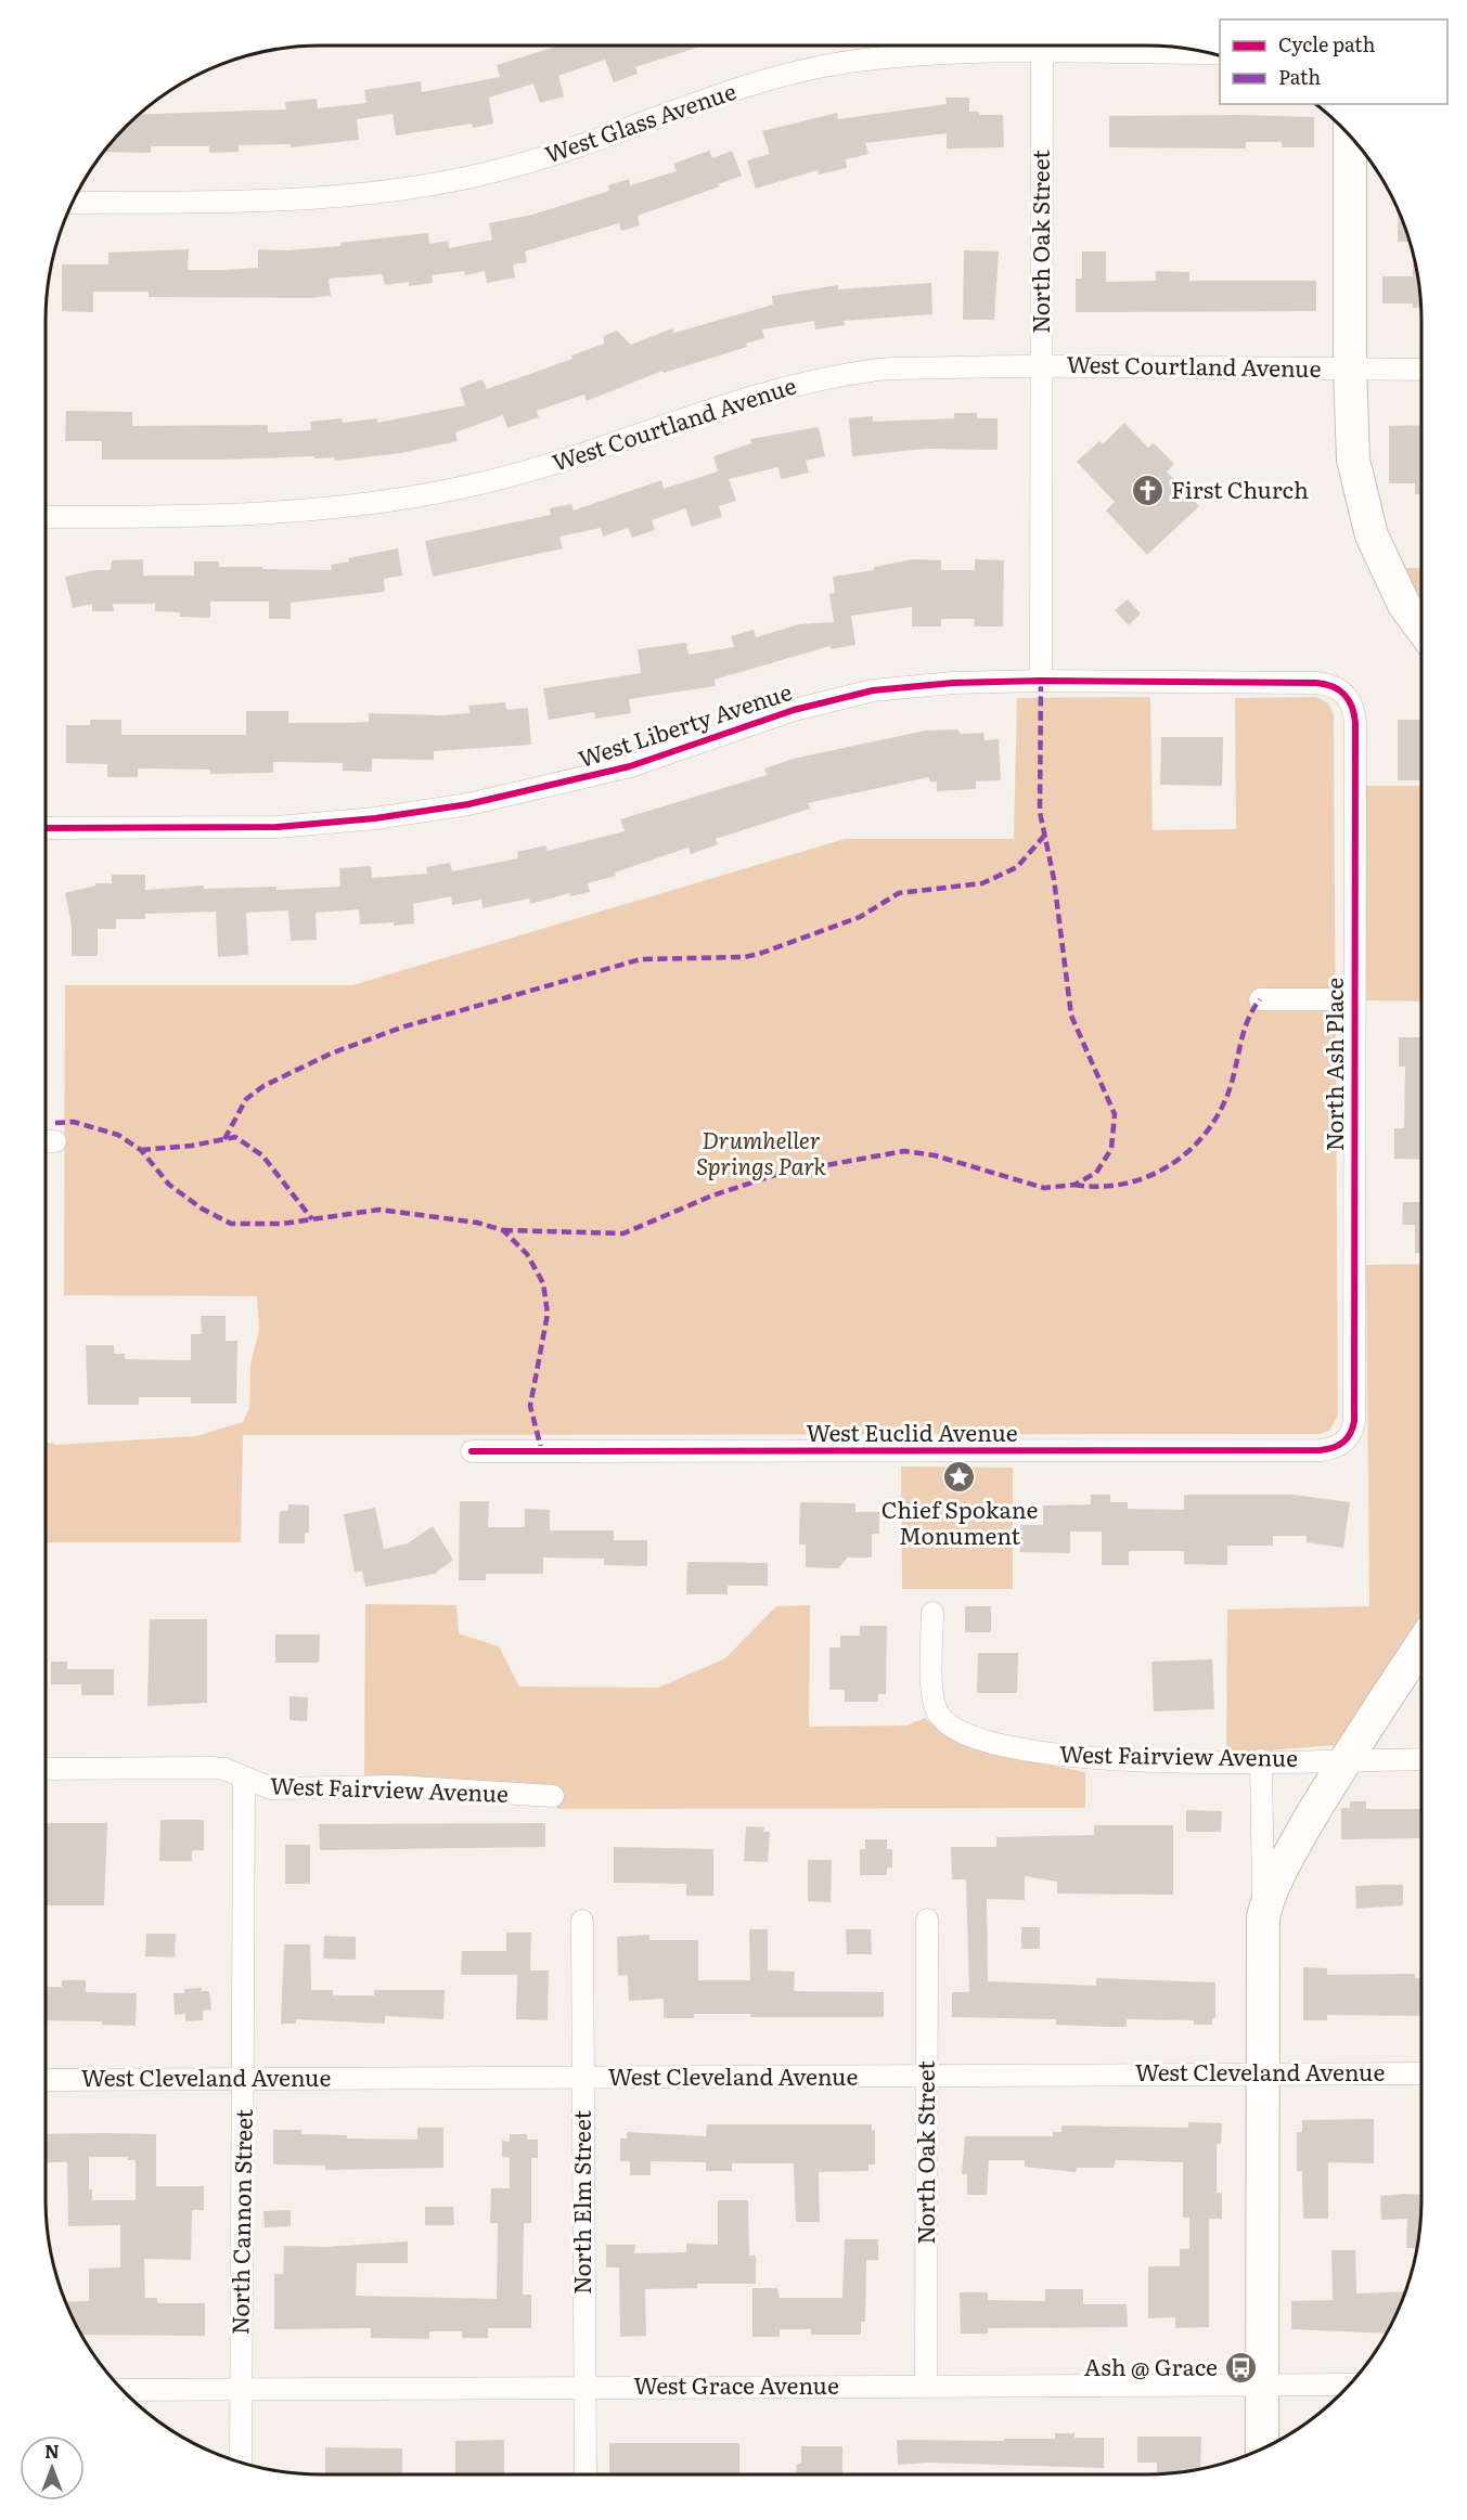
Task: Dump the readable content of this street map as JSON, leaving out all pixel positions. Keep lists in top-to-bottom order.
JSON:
{
  "streets": {
    "street": [
      "West Glass Avenue",
      "North Oak Street",
      "West Courtland Avenue",
      "West Liberty Avenue",
      "North Ash Place",
      "West Euclid Avenue",
      "West Fairview Avenue",
      "West Cleveland Avenue",
      "North Elm Street",
      "North Cannon Street",
      "West Grace Avenue"
    ]
  },
  "crossings": [
    ["North Oak Street", "West Courtland Avenue"],
    ["North Oak Street", "West Liberty Avenue"],
    ["North Oak Street", "West Cleveland Avenue"],
    ["North Oak Street", "West Grace Avenue"],
    ["West Liberty Avenue", "North Ash Place"],
    ["North Ash Place", "West Euclid Avenue"],
    ["West Fairview Avenue", "North Cannon Street"],
    ["West Cleveland Avenue", "North Elm Street"],
    ["West Cleveland Avenue", "North Cannon Street"],
    ["North Elm Street", "West Grace Avenue"],
    ["North Cannon Street", "West Grace Avenue"]
  ],
  "parks": ["Drumheller Springs Park"],
  "places": {
    "church": ["First Church"],
    "place": ["Chief Spokane Monument"],
    "bus stop": ["Ash @ Grace"]
  },
  "legend": ["Cycle path", "Path"],
  "north": "top"
}
